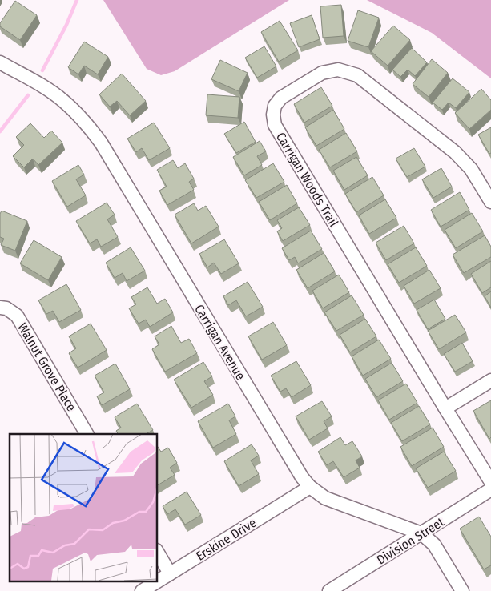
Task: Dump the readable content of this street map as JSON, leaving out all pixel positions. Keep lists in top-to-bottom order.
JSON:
{
  "streets": {
    "street": [
      "Carrigan Woods Trail",
      "Carrigan Avenue",
      "Walnut Grove Place",
      "Erskine Drive",
      "Division Street"
    ]
  },
  "crossings": [
    ["Carrigan Avenue", "Erskine Drive"],
    ["Carrigan Avenue", "Division Street"]
  ]
}
